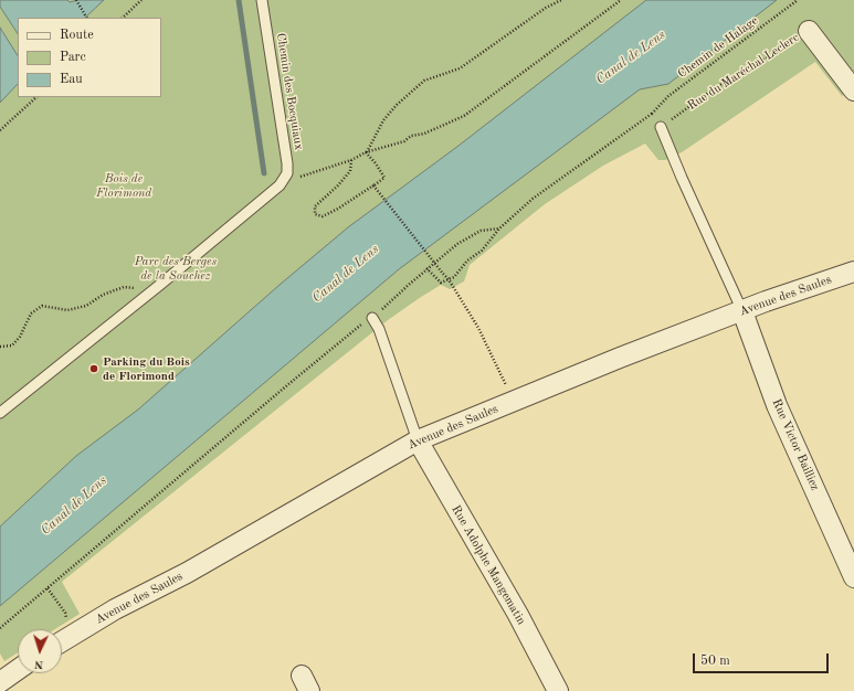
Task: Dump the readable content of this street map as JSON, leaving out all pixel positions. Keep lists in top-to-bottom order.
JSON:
{
  "streets": {
    "street": [
      "Rue du Maréchal Leclerc",
      "Avenue des Saules",
      "Rue Victor Bailliez",
      "Rue Adolphe Mangematin"
    ],
    "lane": ["Chemin des Bocquiaux"],
    "path": ["Chemin de Halage"]
  },
  "crossings": [
    ["Avenue des Saules", "Rue Victor Bailliez"],
    ["Avenue des Saules", "Rue Adolphe Mangematin"]
  ],
  "water": ["Canal de Lens"],
  "parks": ["Bois de Florimond", "Parc des Berges de la Souchez"],
  "places": ["Parking du Bois de Florimond"],
  "legend": ["Route", "Parc", "Eau"],
  "scale_bar": "50 m",
  "north": "bottom"
}
